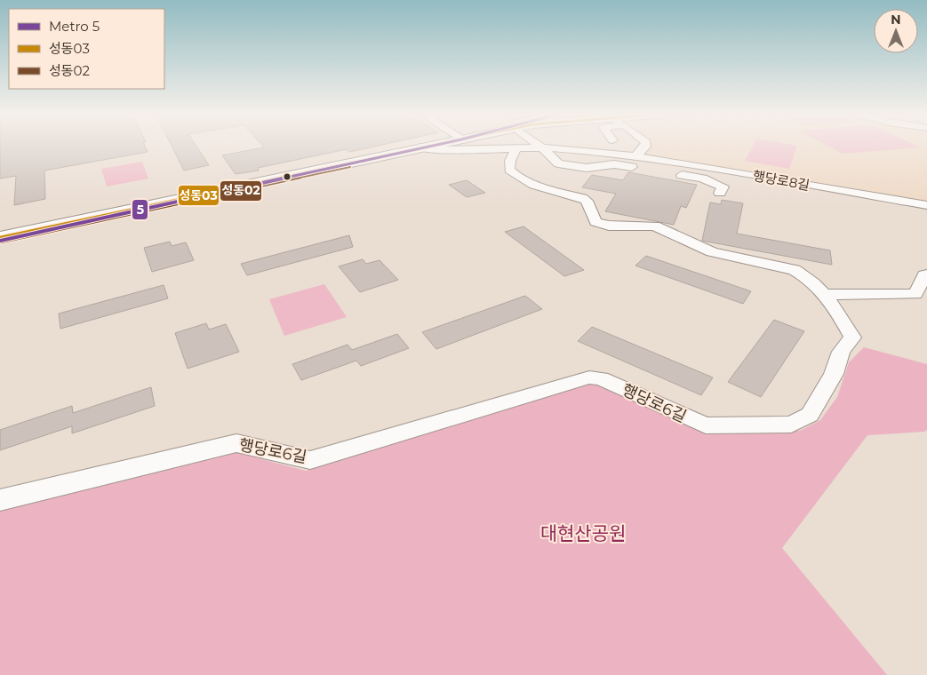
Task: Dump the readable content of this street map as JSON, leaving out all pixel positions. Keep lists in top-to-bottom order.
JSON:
{
  "streets": {
    "street": ["행당로8길", "행당로6길"]
  },
  "crossings": [
    ["행당로8길", "행당로6길"]
  ],
  "parks": ["대현산공원"],
  "lines": ["metro line 5", "transit line 성동03", "transit line 성동02"],
  "legend": ["Metro 5", "성동03", "성동02"],
  "north": "top"
}
